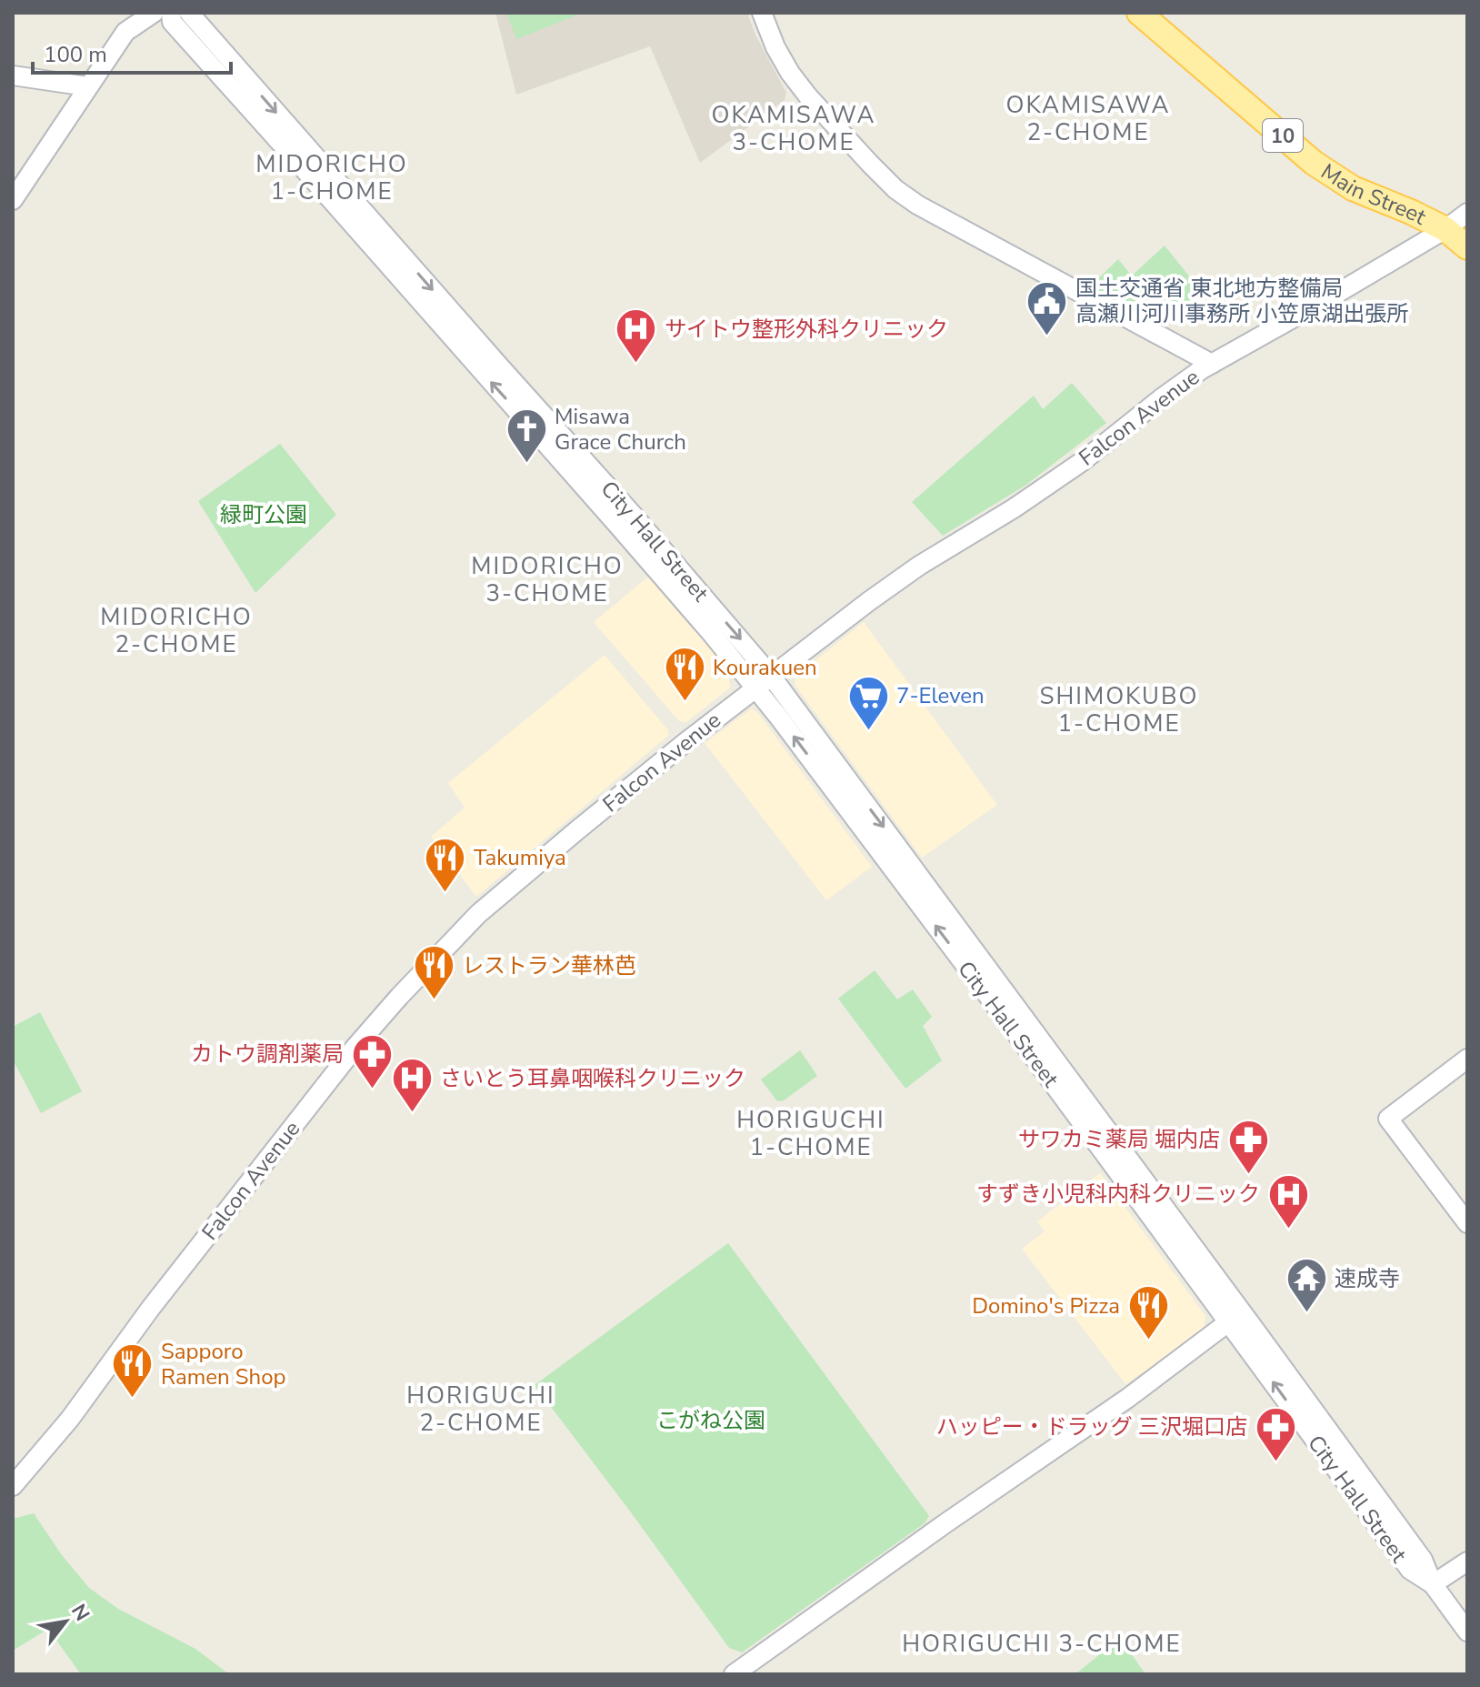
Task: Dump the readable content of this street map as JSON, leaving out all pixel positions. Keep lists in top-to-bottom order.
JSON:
{
  "streets": {
    "main road": ["10", "Main Street"],
    "street": ["Falcon Avenue", "City Hall Street"]
  },
  "crossings": [
    ["10", "Main Street"],
    ["10", "Falcon Avenue"],
    ["Main Street", "Falcon Avenue"],
    ["Falcon Avenue", "City Hall Street"]
  ],
  "districts": [
    "OKAMISAWA 2-CHOME",
    "OKAMISAWA 3-CHOME",
    "MIDORICHO 1-CHOME",
    "MIDORICHO 3-CHOME",
    "MIDORICHO 2-CHOME",
    "SHIMOKUBO 1-CHOME",
    "HORIGUCHI 1-CHOME",
    "HORIGUCHI 2-CHOME",
    "HORIGUCHI 3-CHOME"
  ],
  "parks": ["緑町公園", "こがね公園"],
  "places": {
    "public building": ["国土交通省 東北地方整備局 高瀬川河川事務所 小笠原湖出張所"],
    "hospital": ["サイトウ整形外科クリニック", "さいとう耳鼻咽喉科クリニック", "すずき小児科内科クリニック"],
    "church": ["Misawa Grace Church"],
    "restaurant": [
      "Kourakuen",
      "Takumiya",
      "レストラン華林芭",
      "Domino's Pizza",
      "Sapporo Ramen Shop"
    ],
    "supermarket": ["7-Eleven"],
    "pharmacy": ["カトウ調剤薬局", "サワカミ薬局 堀内店", "ハッピー・ドラッグ 三沢堀口店"],
    "temple": ["速成寺"]
  },
  "scale_bar": "100 m",
  "north": "top right"
}
